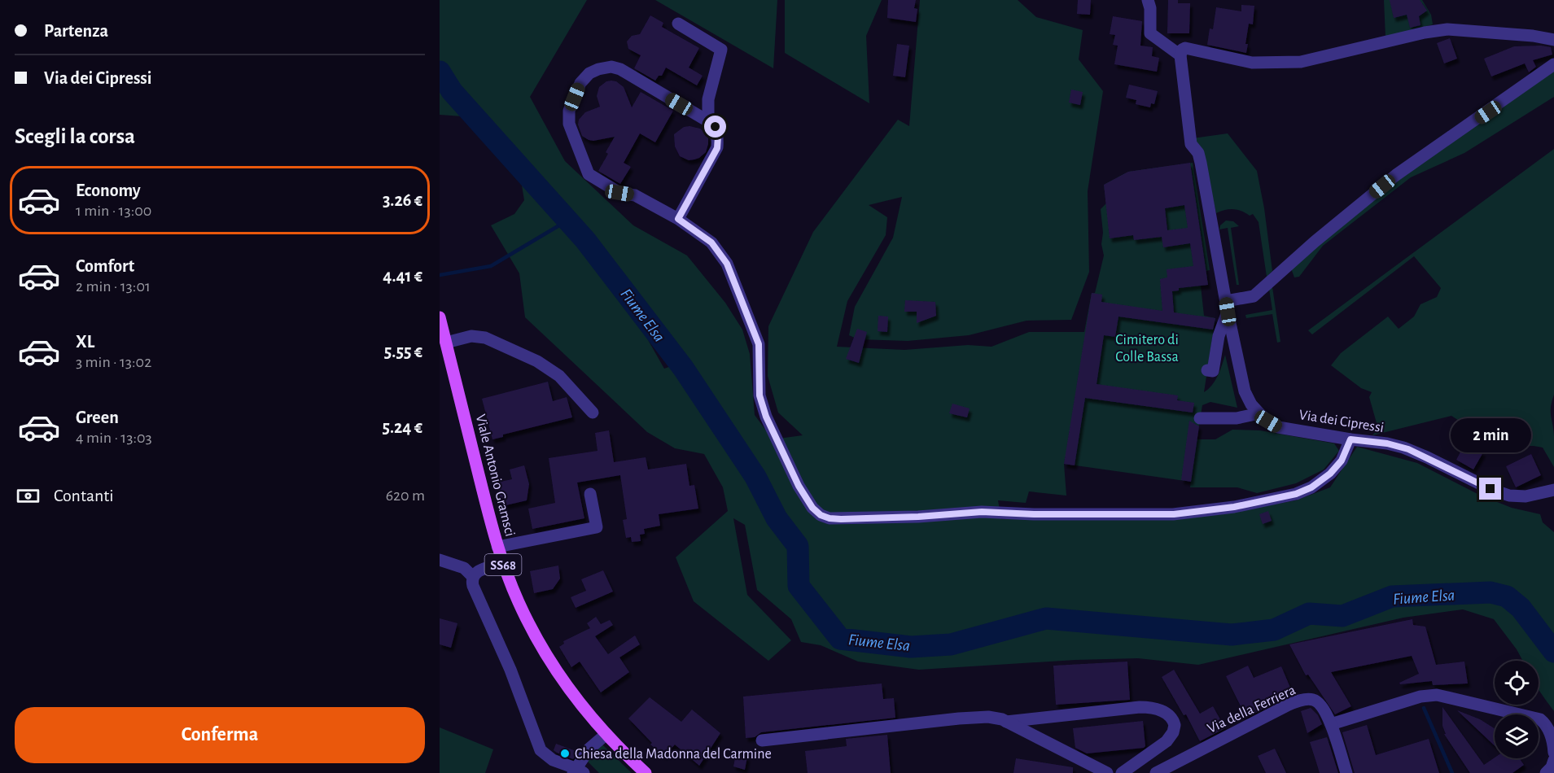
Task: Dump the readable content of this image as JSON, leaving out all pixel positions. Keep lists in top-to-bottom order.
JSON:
{
  "streets": {
    "main road": ["Viale Antonio Gramsci", "SS68"],
    "street": ["Via dei Cipressi", "Via della Ferriera"]
  },
  "water": ["Fiume Elsa"],
  "parks": ["Cimitero di Colle Bassa"],
  "places": ["Chiesa della Madonna del Carmine"],
  "page": {
    "banner": ["Partenza", "Via dei Cipressi"],
    "heading": "Scegli la corsa",
    "list": [
      {
        "name": "Economy",
        "note": "1 min · 13:00",
        "value": "3.26 €"
      },
      {
        "name": "Comfort",
        "note": "2 min · 13:01",
        "value": "4.41 €"
      },
      {
        "name": "XL",
        "note": "3 min · 13:02",
        "value": "5.55 €"
      },
      {
        "name": "Green",
        "note": "4 min · 13:03",
        "value": "5.24 €"
      }
    ],
    "bubble": "2 min",
    "pay": ["Contanti", "620 m"],
    "buttons": "Conferma"
  }
}
